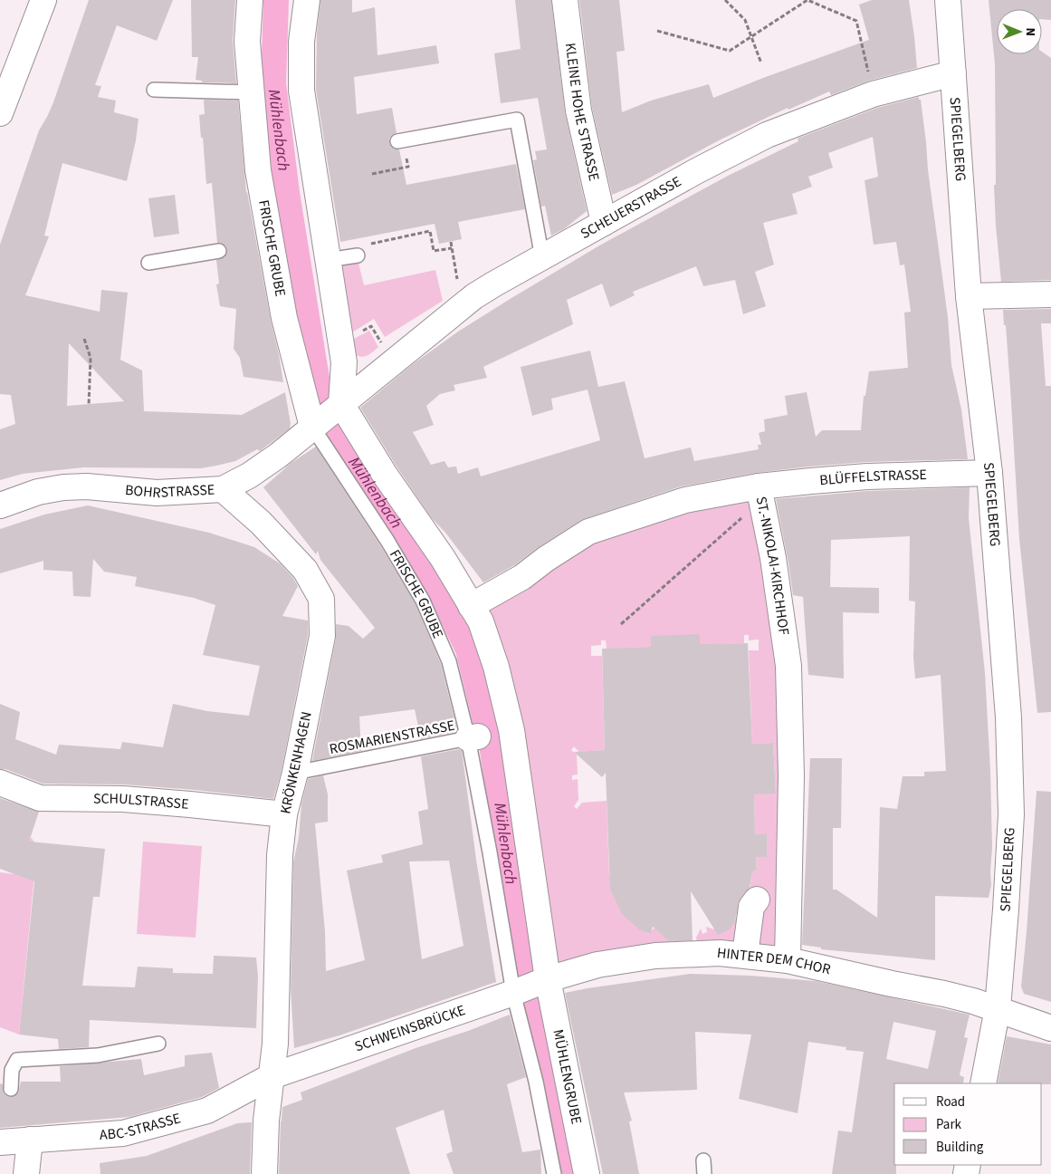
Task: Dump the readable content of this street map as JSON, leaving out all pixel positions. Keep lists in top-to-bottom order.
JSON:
{
  "streets": {
    "street": [
      "KLEINE HOHE STRASSE",
      "SPIEGELBERG",
      "SCHEUERSTRASSE",
      "FRISCHE GRUBE",
      "BLÜFFELSTRASSE",
      "BOHRSTRASSE",
      "ST.-NIKOLAI-KIRCHHOF",
      "KRÖNKENHAGEN",
      "SCHULSTRASSE",
      "HINTER DEM CHOR",
      "SCHWEINSBRÜCKE",
      "MÜHLENGRUBE",
      "ABC-STRASSE"
    ],
    "lane": ["ROSMARIENSTRASSE"]
  },
  "crossings": [
    ["KLEINE HOHE STRASSE", "SCHEUERSTRASSE"],
    ["SPIEGELBERG", "SCHEUERSTRASSE"],
    ["SPIEGELBERG", "BLÜFFELSTRASSE"],
    ["SPIEGELBERG", "HINTER DEM CHOR"],
    ["SCHEUERSTRASSE", "BOHRSTRASSE"],
    ["FRISCHE GRUBE", "BOHRSTRASSE"],
    ["FRISCHE GRUBE", "ROSMARIENSTRASSE"],
    ["FRISCHE GRUBE", "SCHWEINSBRÜCKE"],
    ["BLÜFFELSTRASSE", "ST.-NIKOLAI-KIRCHHOF"],
    ["BOHRSTRASSE", "KRÖNKENHAGEN"],
    ["ST.-NIKOLAI-KIRCHHOF", "HINTER DEM CHOR"],
    ["ROSMARIENSTRASSE", "KRÖNKENHAGEN"],
    ["KRÖNKENHAGEN", "SCHULSTRASSE"],
    ["KRÖNKENHAGEN", "SCHWEINSBRÜCKE"],
    ["KRÖNKENHAGEN", "ABC-STRASSE"],
    ["HINTER DEM CHOR", "SCHWEINSBRÜCKE"],
    ["HINTER DEM CHOR", "MÜHLENGRUBE"],
    ["SCHWEINSBRÜCKE", "MÜHLENGRUBE"],
    ["SCHWEINSBRÜCKE", "ABC-STRASSE"]
  ],
  "water": ["Mühlenbach"],
  "legend": ["Road", "Park", "Building"],
  "north": "right"
}
